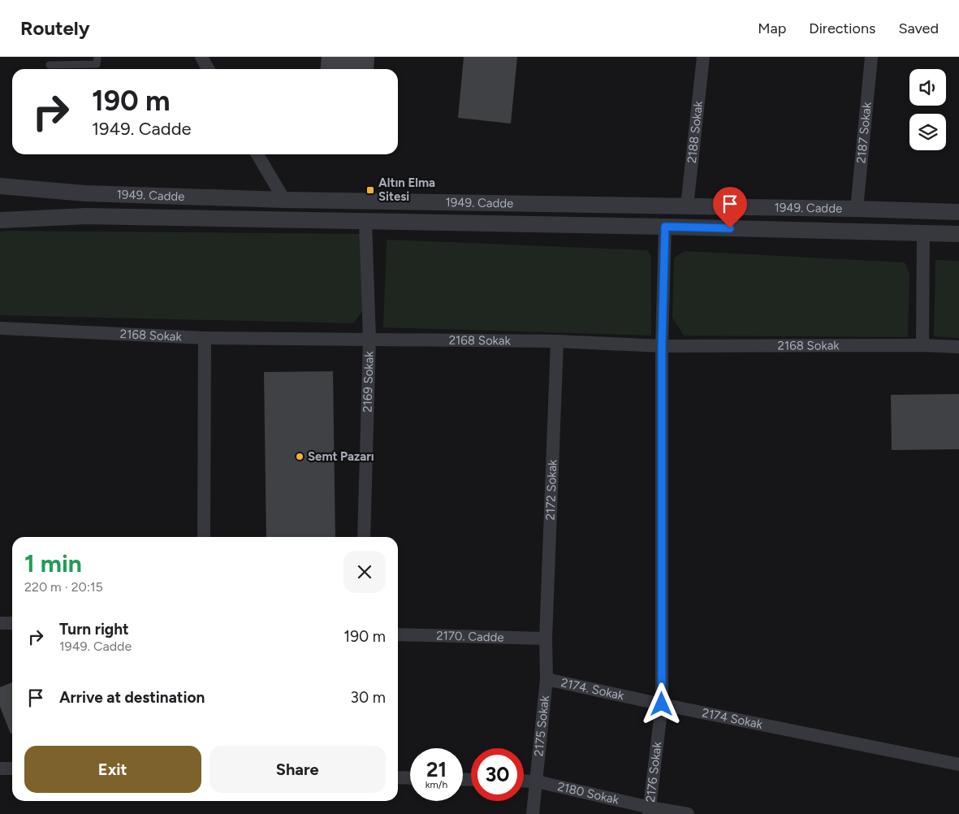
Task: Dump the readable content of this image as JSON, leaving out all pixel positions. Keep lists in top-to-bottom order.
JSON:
{
  "streets": {
    "street": [
      "2188 Sokak",
      "2187 Sokak",
      "1949. Cadde",
      "2168 Sokak",
      "2169 Sokak",
      "2172 Sokak",
      "2170. Cadde",
      "2174. Sokak",
      "2174 Sokak",
      "2175 Sokak",
      "2176 Sokak",
      "2180 Sokak"
    ]
  },
  "crossings": [
    ["2188 Sokak", "1949. Cadde"],
    ["2187 Sokak", "1949. Cadde"],
    ["1949. Cadde", "2169 Sokak"],
    ["2168 Sokak", "2169 Sokak"],
    ["2168 Sokak", "2172 Sokak"],
    ["2172 Sokak", "2170. Cadde"],
    ["2172 Sokak", "2175 Sokak"],
    ["2170. Cadde", "2175 Sokak"],
    ["2174. Sokak", "2174 Sokak"],
    ["2174. Sokak", "2175 Sokak"],
    ["2174. Sokak", "2176 Sokak"],
    ["2174 Sokak", "2176 Sokak"],
    ["2175 Sokak", "2180 Sokak"],
    ["2176 Sokak", "2180 Sokak"]
  ],
  "places": {
    "transit": ["Altın Elma Sitesi"],
    "other": ["Semt Pazarı"]
  },
  "page": {
    "header": "Routely",
    "nav": ["Map", "Directions", "Saved"],
    "turn": ["190 m", "1949. Cadde"],
    "heading": ["1 min", "220 m · 20:15"],
    "list": [
      {
        "name": "Turn right",
        "note": "1949. Cadde",
        "value": "190 m"
      },
      {
        "name": "Arrive at destination",
        "value": "30 m"
      }
    ],
    "buttons": ["Exit", "Share"],
    "speed": "21 km/h",
    "limit": "30"
  }
}
